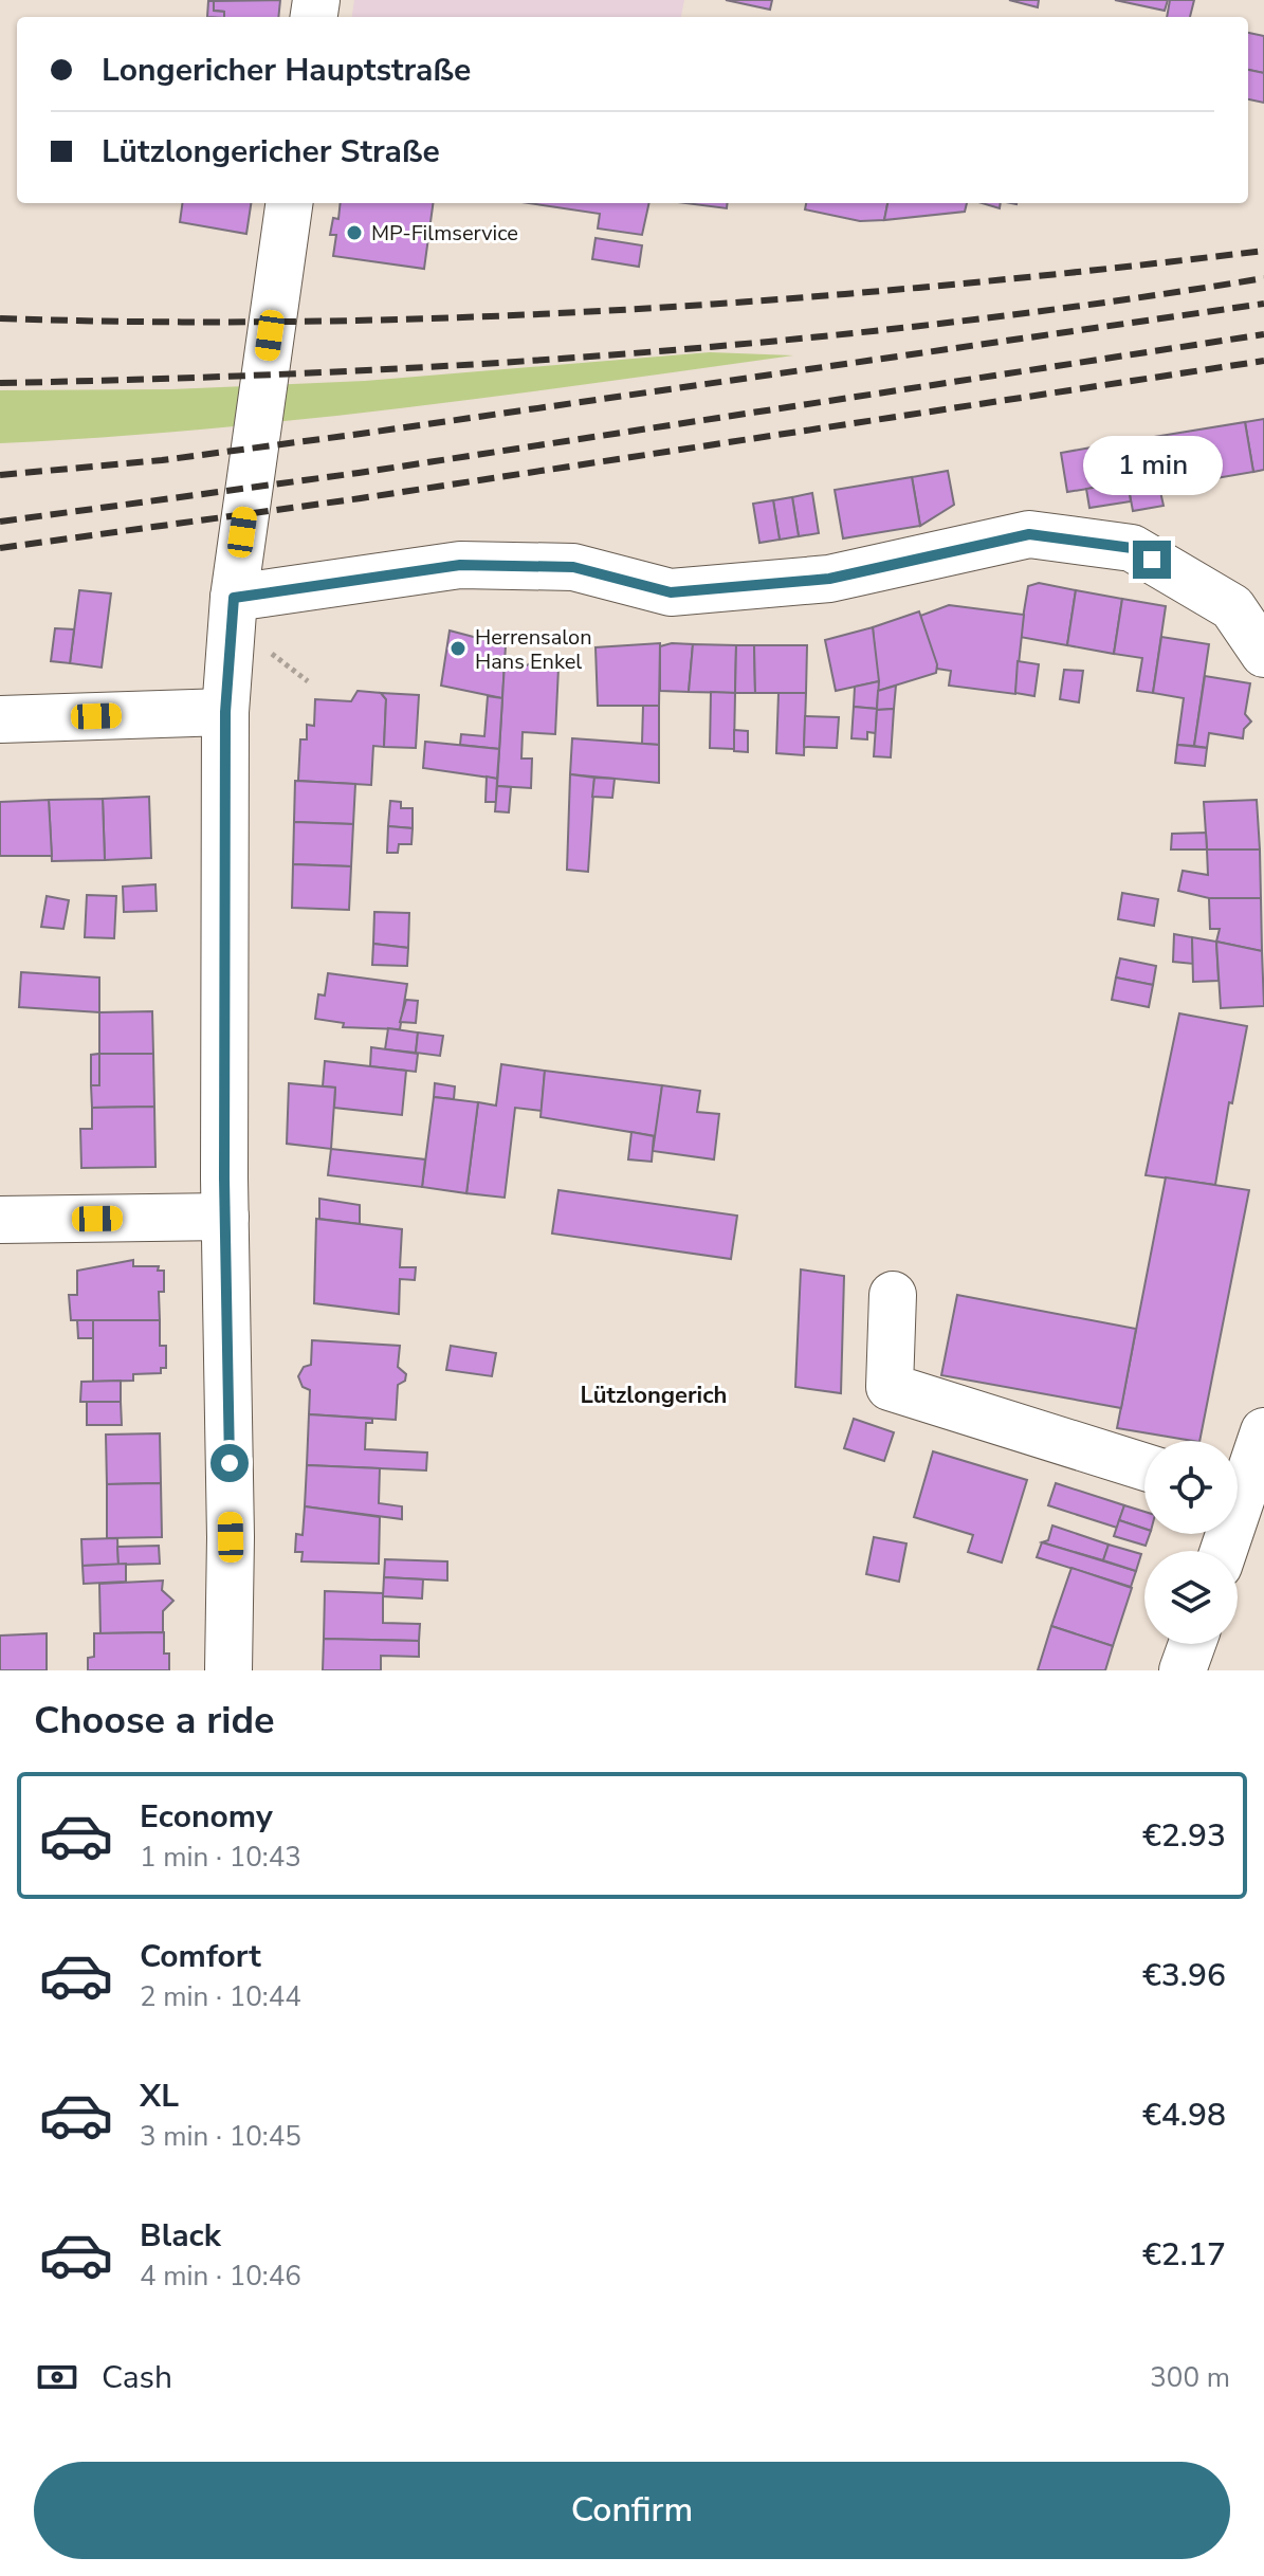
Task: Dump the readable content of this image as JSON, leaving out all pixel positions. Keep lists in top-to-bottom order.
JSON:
{
  "districts": ["Lützlongerich"],
  "places": ["MP-Filmservice", "Herrensalon Hans Enkel"],
  "page": {
    "banner": ["Longericher Hauptstraße", "Lützlongericher Straße"],
    "bubble": "1 min",
    "heading": "Choose a ride",
    "list": [
      {
        "name": "Economy",
        "note": "1 min · 10:43",
        "value": "€2.93"
      },
      {
        "name": "Comfort",
        "note": "2 min · 10:44",
        "value": "€3.96"
      },
      {
        "name": "XL",
        "note": "3 min · 10:45",
        "value": "€4.98"
      },
      {
        "name": "Black",
        "note": "4 min · 10:46",
        "value": "€2.17"
      }
    ],
    "pay": ["Cash", "300 m"],
    "buttons": "Confirm"
  }
}
